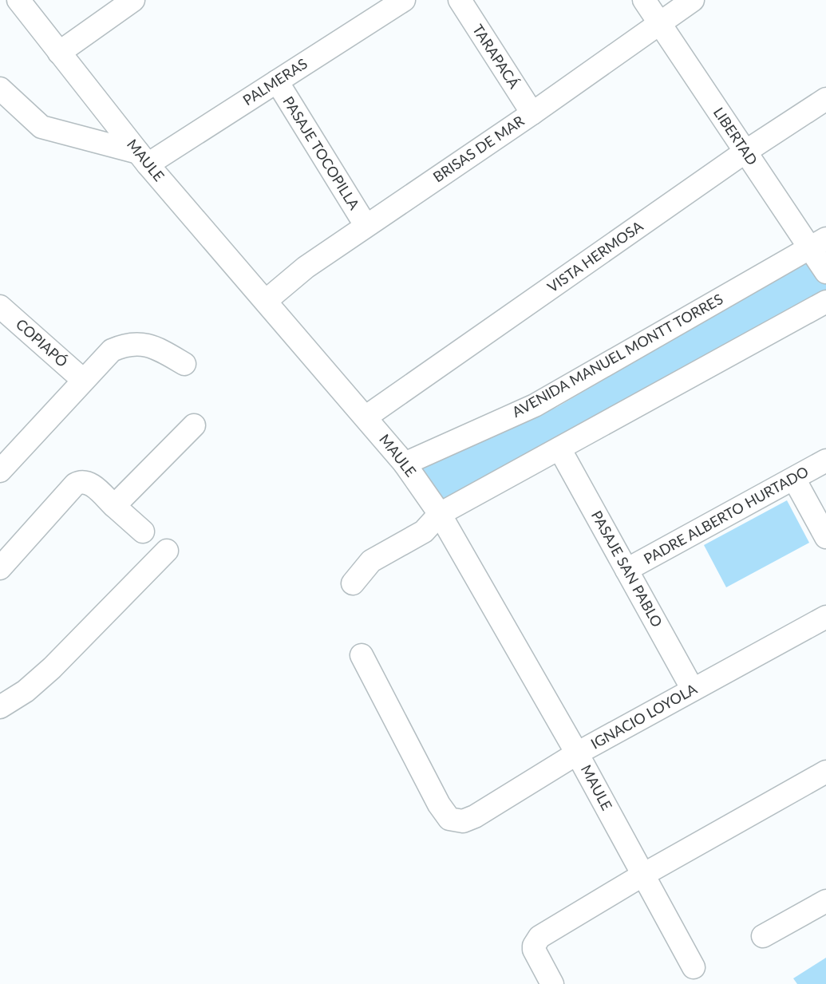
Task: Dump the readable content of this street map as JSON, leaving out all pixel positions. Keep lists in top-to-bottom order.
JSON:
{
  "streets": {
    "street": [
      "TARAPACÁ",
      "PALMERAS",
      "LIBERTAD",
      "BRISAS DE MAR",
      "PASAJE TOCOPILLA",
      "MAULE",
      "VISTA HERMOSA",
      "COPIAPÓ",
      "AVENIDA MANUEL MONTT TORRES",
      "PADRE ALBERTO HURTADO",
      "PASAJE SAN PABLO",
      "IGNACIO LOYOLA"
    ]
  },
  "crossings": [
    ["TARAPACÁ", "BRISAS DE MAR"],
    ["PALMERAS", "PASAJE TOCOPILLA"],
    ["PALMERAS", "MAULE"],
    ["LIBERTAD", "BRISAS DE MAR"],
    ["LIBERTAD", "VISTA HERMOSA"],
    ["LIBERTAD", "AVENIDA MANUEL MONTT TORRES"],
    ["BRISAS DE MAR", "PASAJE TOCOPILLA"],
    ["BRISAS DE MAR", "MAULE"],
    ["MAULE", "VISTA HERMOSA"],
    ["MAULE", "AVENIDA MANUEL MONTT TORRES"],
    ["MAULE", "IGNACIO LOYOLA"],
    ["PADRE ALBERTO HURTADO", "PASAJE SAN PABLO"],
    ["PASAJE SAN PABLO", "IGNACIO LOYOLA"]
  ]
}
